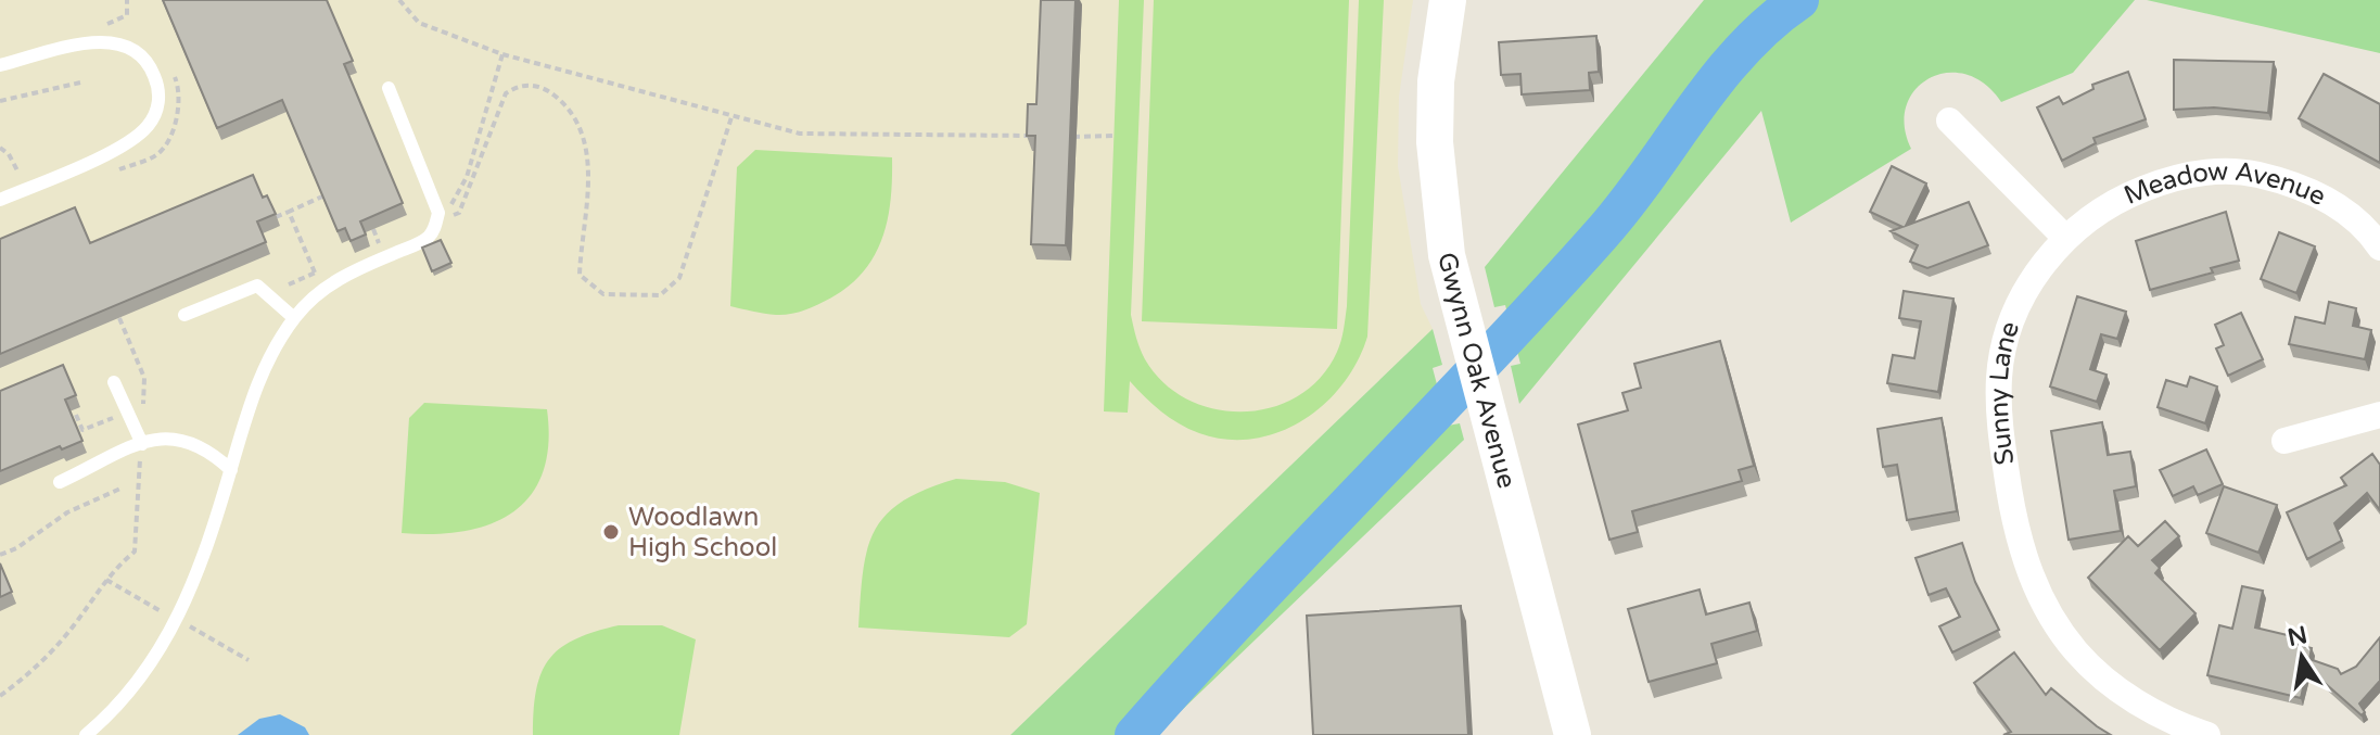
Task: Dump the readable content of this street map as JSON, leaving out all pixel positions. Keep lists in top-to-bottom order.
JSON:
{
  "streets": {
    "street": ["Meadow Avenue", "Gwynn Oak Avenue", "Sunny Lane"]
  },
  "crossings": [
    ["Meadow Avenue", "Sunny Lane"]
  ],
  "places": ["Woodlawn High School"],
  "north": "top"
}
